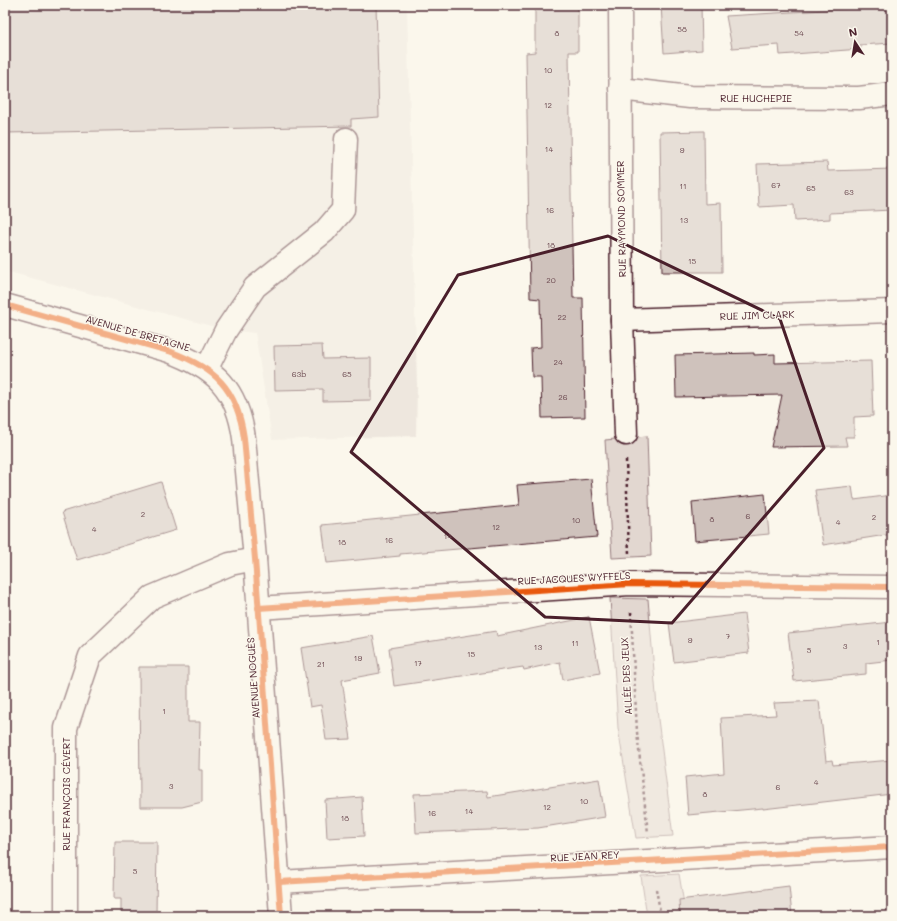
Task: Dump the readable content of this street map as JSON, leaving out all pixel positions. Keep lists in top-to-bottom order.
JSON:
{
  "streets": {
    "street": [
      "RUE HUCHEPIE",
      "RUE RAYMOND SOMMER",
      "RUE JIM CLARK",
      "AVENUE DE BRETAGNE",
      "RUE JACQUES WYFFELS",
      "AVENUE NOGUÈS",
      "RUE FRANÇOIS CÉVERT",
      "RUE JEAN REY"
    ],
    "path": ["ALLÉE DES JEUX"]
  },
  "crossings": [
    ["RUE HUCHEPIE", "RUE RAYMOND SOMMER"],
    ["RUE RAYMOND SOMMER", "RUE JIM CLARK"],
    ["RUE RAYMOND SOMMER", "ALLÉE DES JEUX"],
    ["AVENUE DE BRETAGNE", "AVENUE NOGUÈS"],
    ["RUE JACQUES WYFFELS", "ALLÉE DES JEUX"],
    ["RUE JACQUES WYFFELS", "AVENUE NOGUÈS"],
    ["ALLÉE DES JEUX", "RUE JEAN REY"],
    ["AVENUE NOGUÈS", "RUE FRANÇOIS CÉVERT"],
    ["AVENUE NOGUÈS", "RUE JEAN REY"]
  ],
  "house_numbers": [
    "58",
    "8",
    "54",
    "10",
    "12",
    "14",
    "9",
    "67",
    "11",
    "65",
    "63",
    "16",
    "13",
    "18",
    "15",
    "20",
    "22",
    "24",
    "63b",
    "65",
    "26",
    "2",
    "6",
    "2",
    "8",
    "10",
    "4",
    "12",
    "4",
    "14",
    "16",
    "18",
    "7",
    "9",
    "1",
    "11",
    "3",
    "13",
    "5",
    "15",
    "19",
    "17",
    "21",
    "1",
    "4",
    "3",
    "6",
    "8",
    "10",
    "12",
    "14",
    "16",
    "18",
    "5"
  ],
  "north": "top"
}
